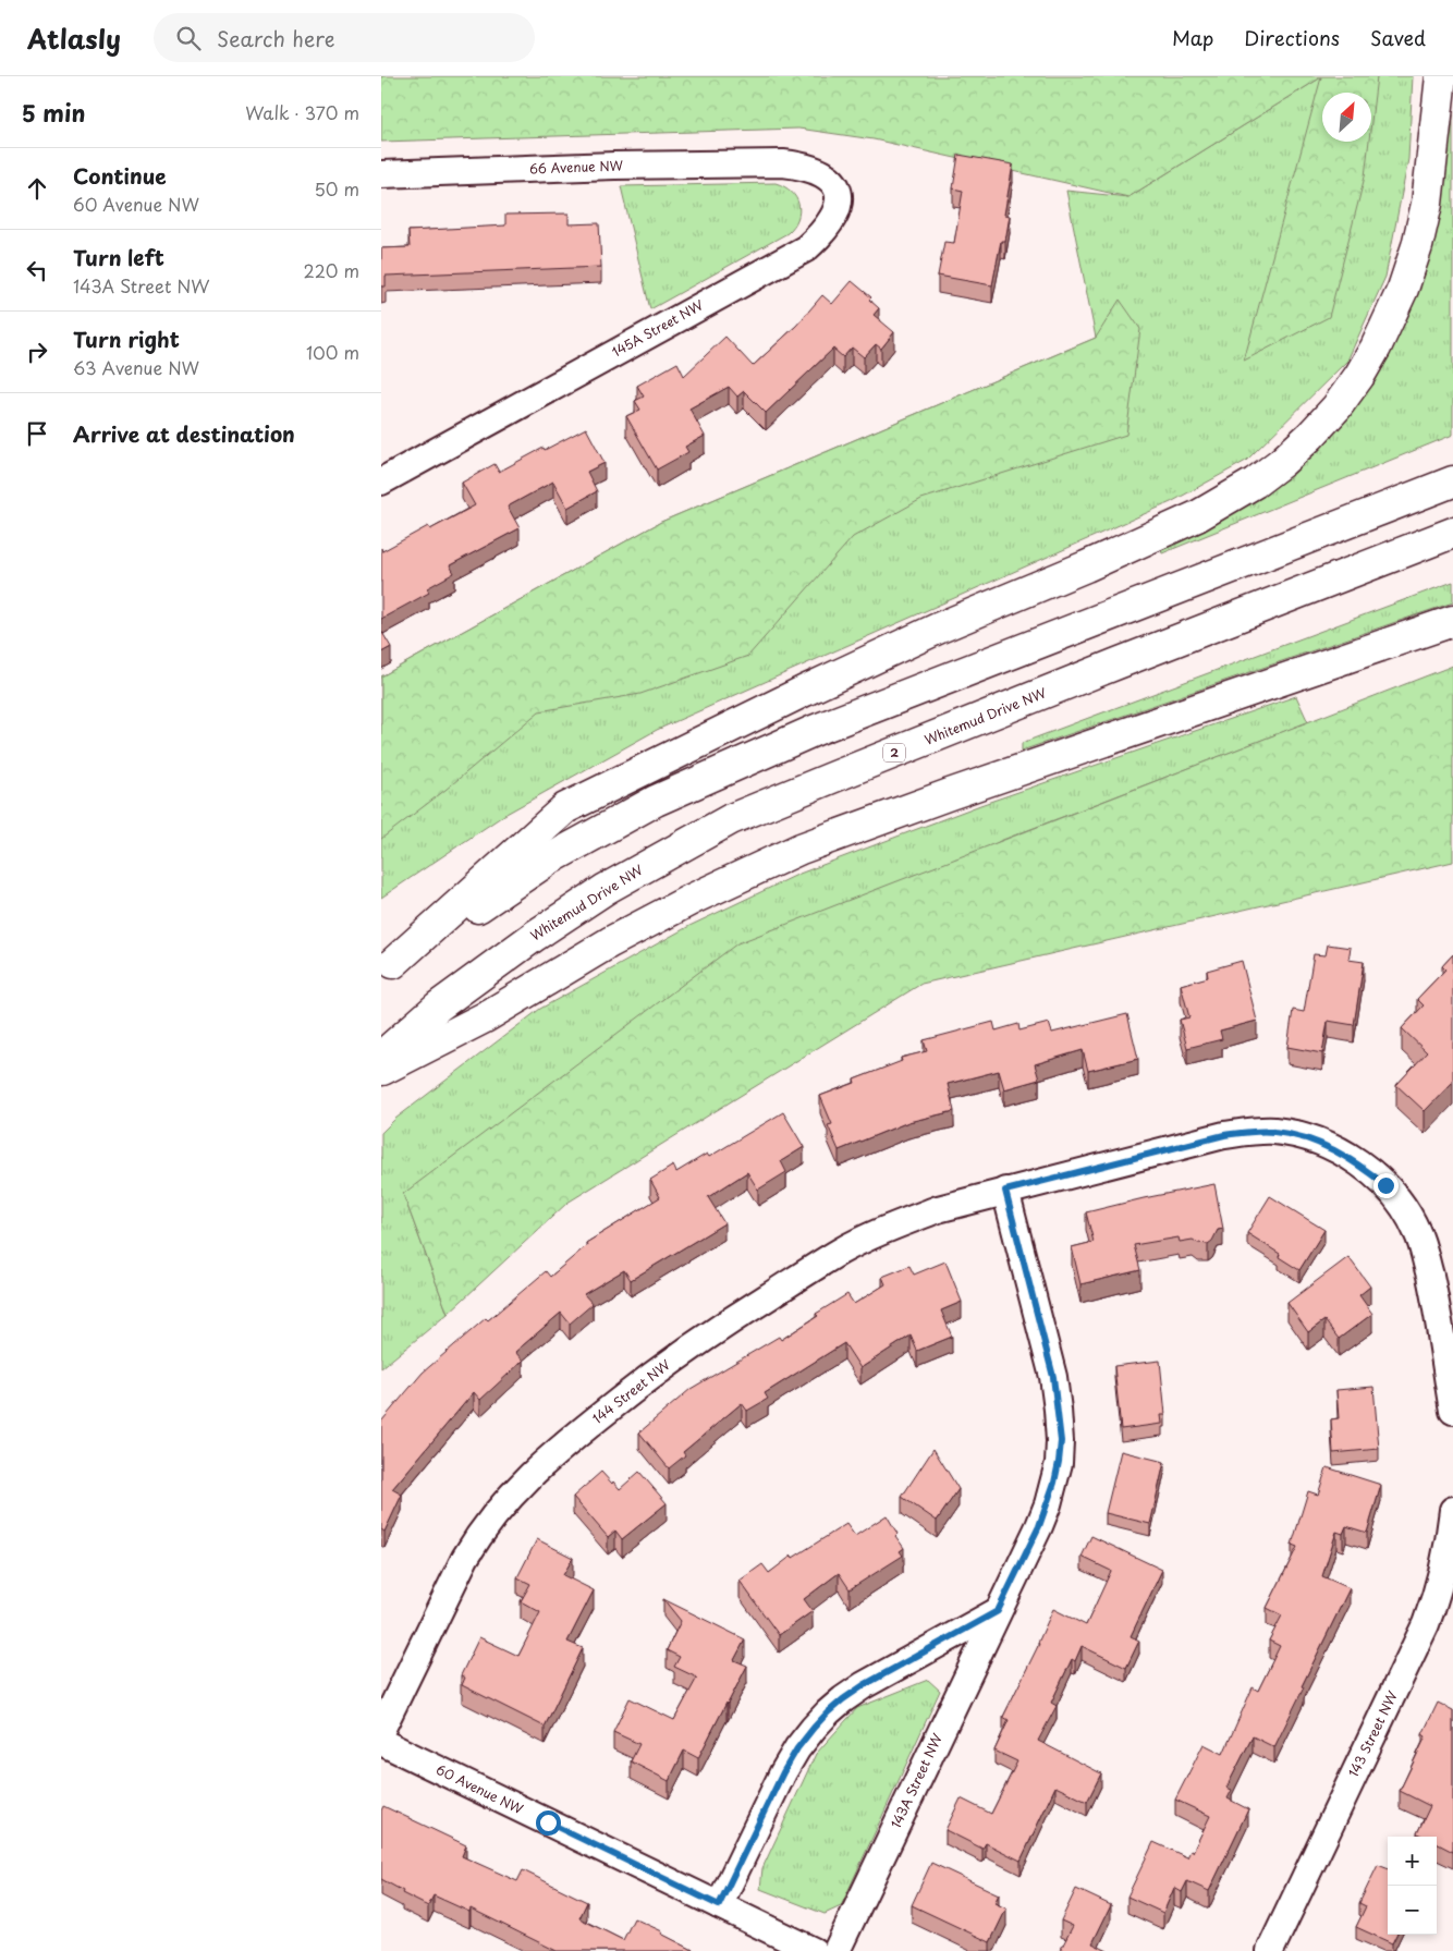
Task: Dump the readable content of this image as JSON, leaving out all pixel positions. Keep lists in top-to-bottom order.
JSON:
{
  "streets": {
    "highway": ["Whitemud Drive NW", "2"],
    "street": [
      "66 Avenue NW",
      "145A Street NW",
      "144 Street NW",
      "143 Street NW",
      "143A Street NW",
      "60 Avenue NW"
    ]
  },
  "crossings": [
    ["66 Avenue NW", "145A Street NW"],
    ["144 Street NW", "143A Street NW"]
  ],
  "north": "top right",
  "page": {
    "header": "Atlasly",
    "search": "Search here",
    "nav": ["Map", "Directions", "Saved"],
    "heading": ["5 min", "Walk · 370 m"],
    "list": [
      ["Continue", "60 Avenue NW", "50 m"],
      ["Turn left", "143A Street NW", "220 m"],
      ["Turn right", "63 Avenue NW", "100 m"],
      "Arrive at destination"
    ],
    "map_buttons": ["+", "−"]
  }
}
